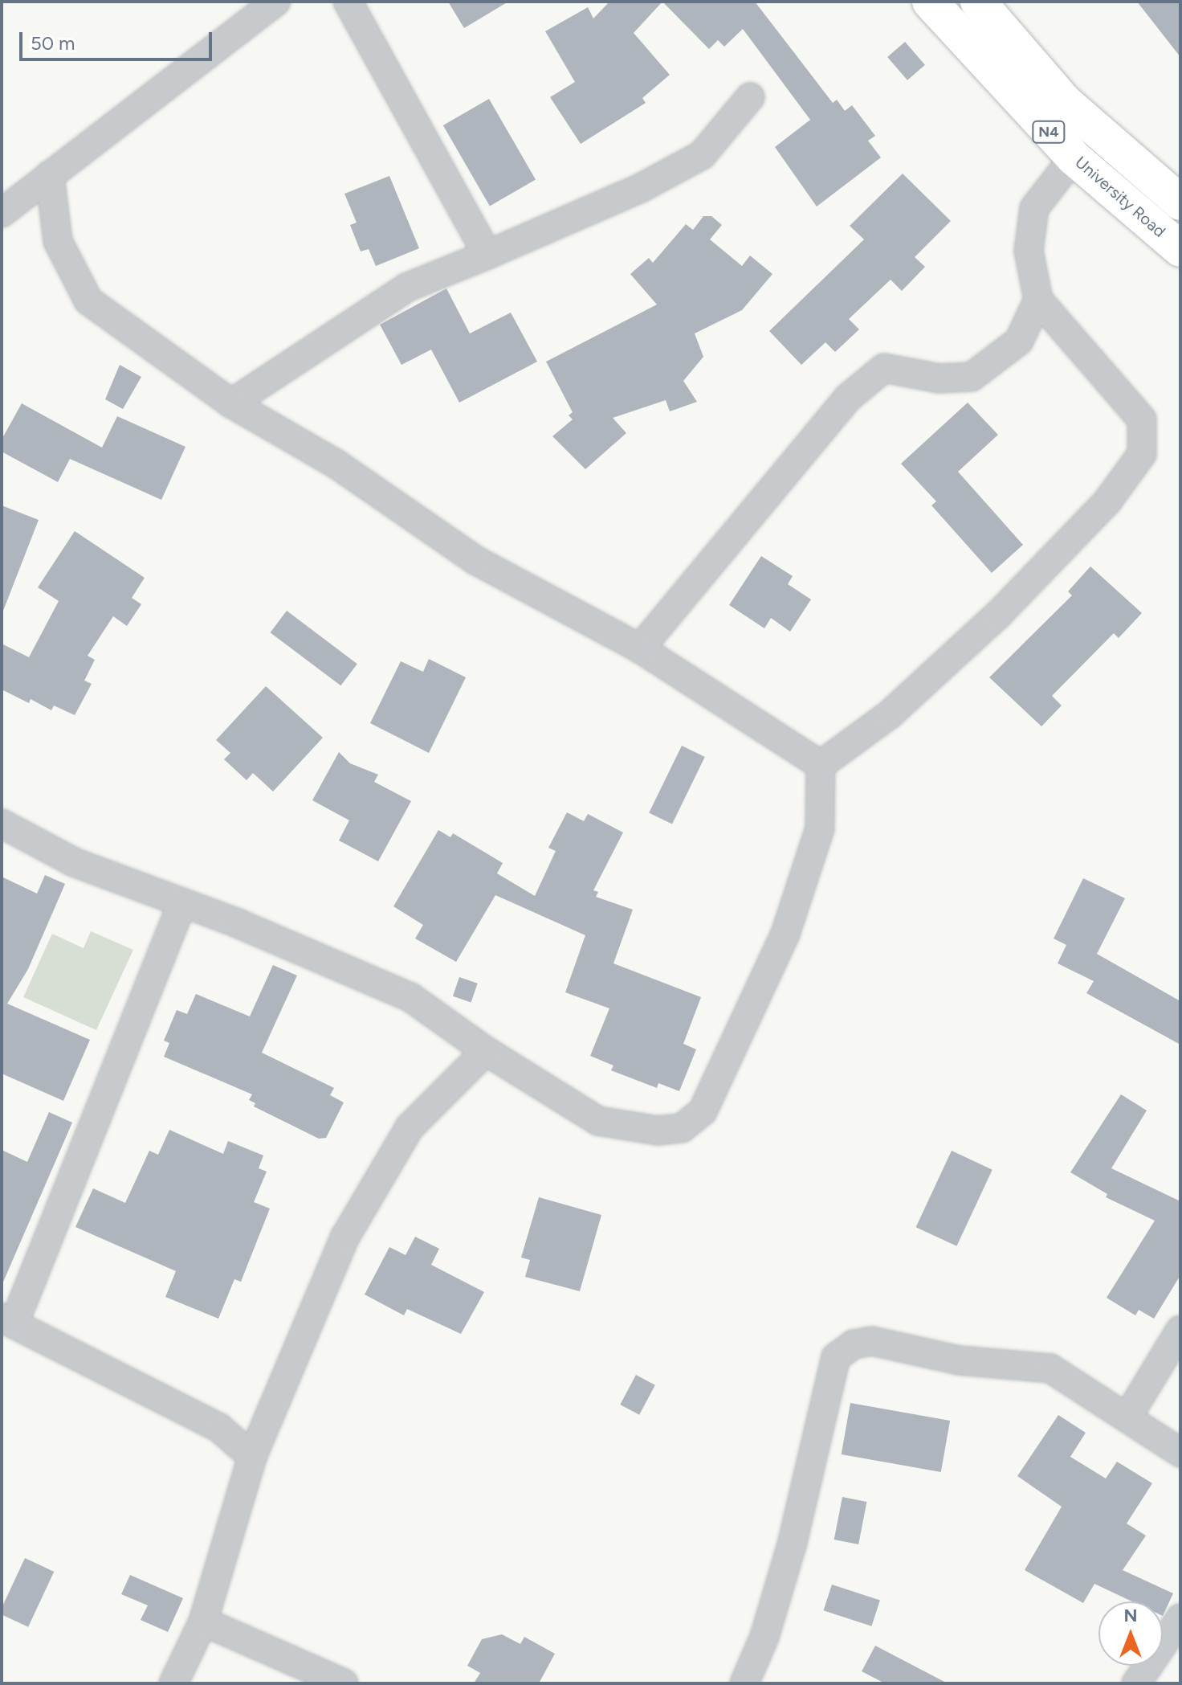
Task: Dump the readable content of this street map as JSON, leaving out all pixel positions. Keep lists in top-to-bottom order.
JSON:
{
  "streets": {
    "highway": ["N4", "University Road"]
  },
  "scale_bar": "50 m",
  "north": "top"
}
